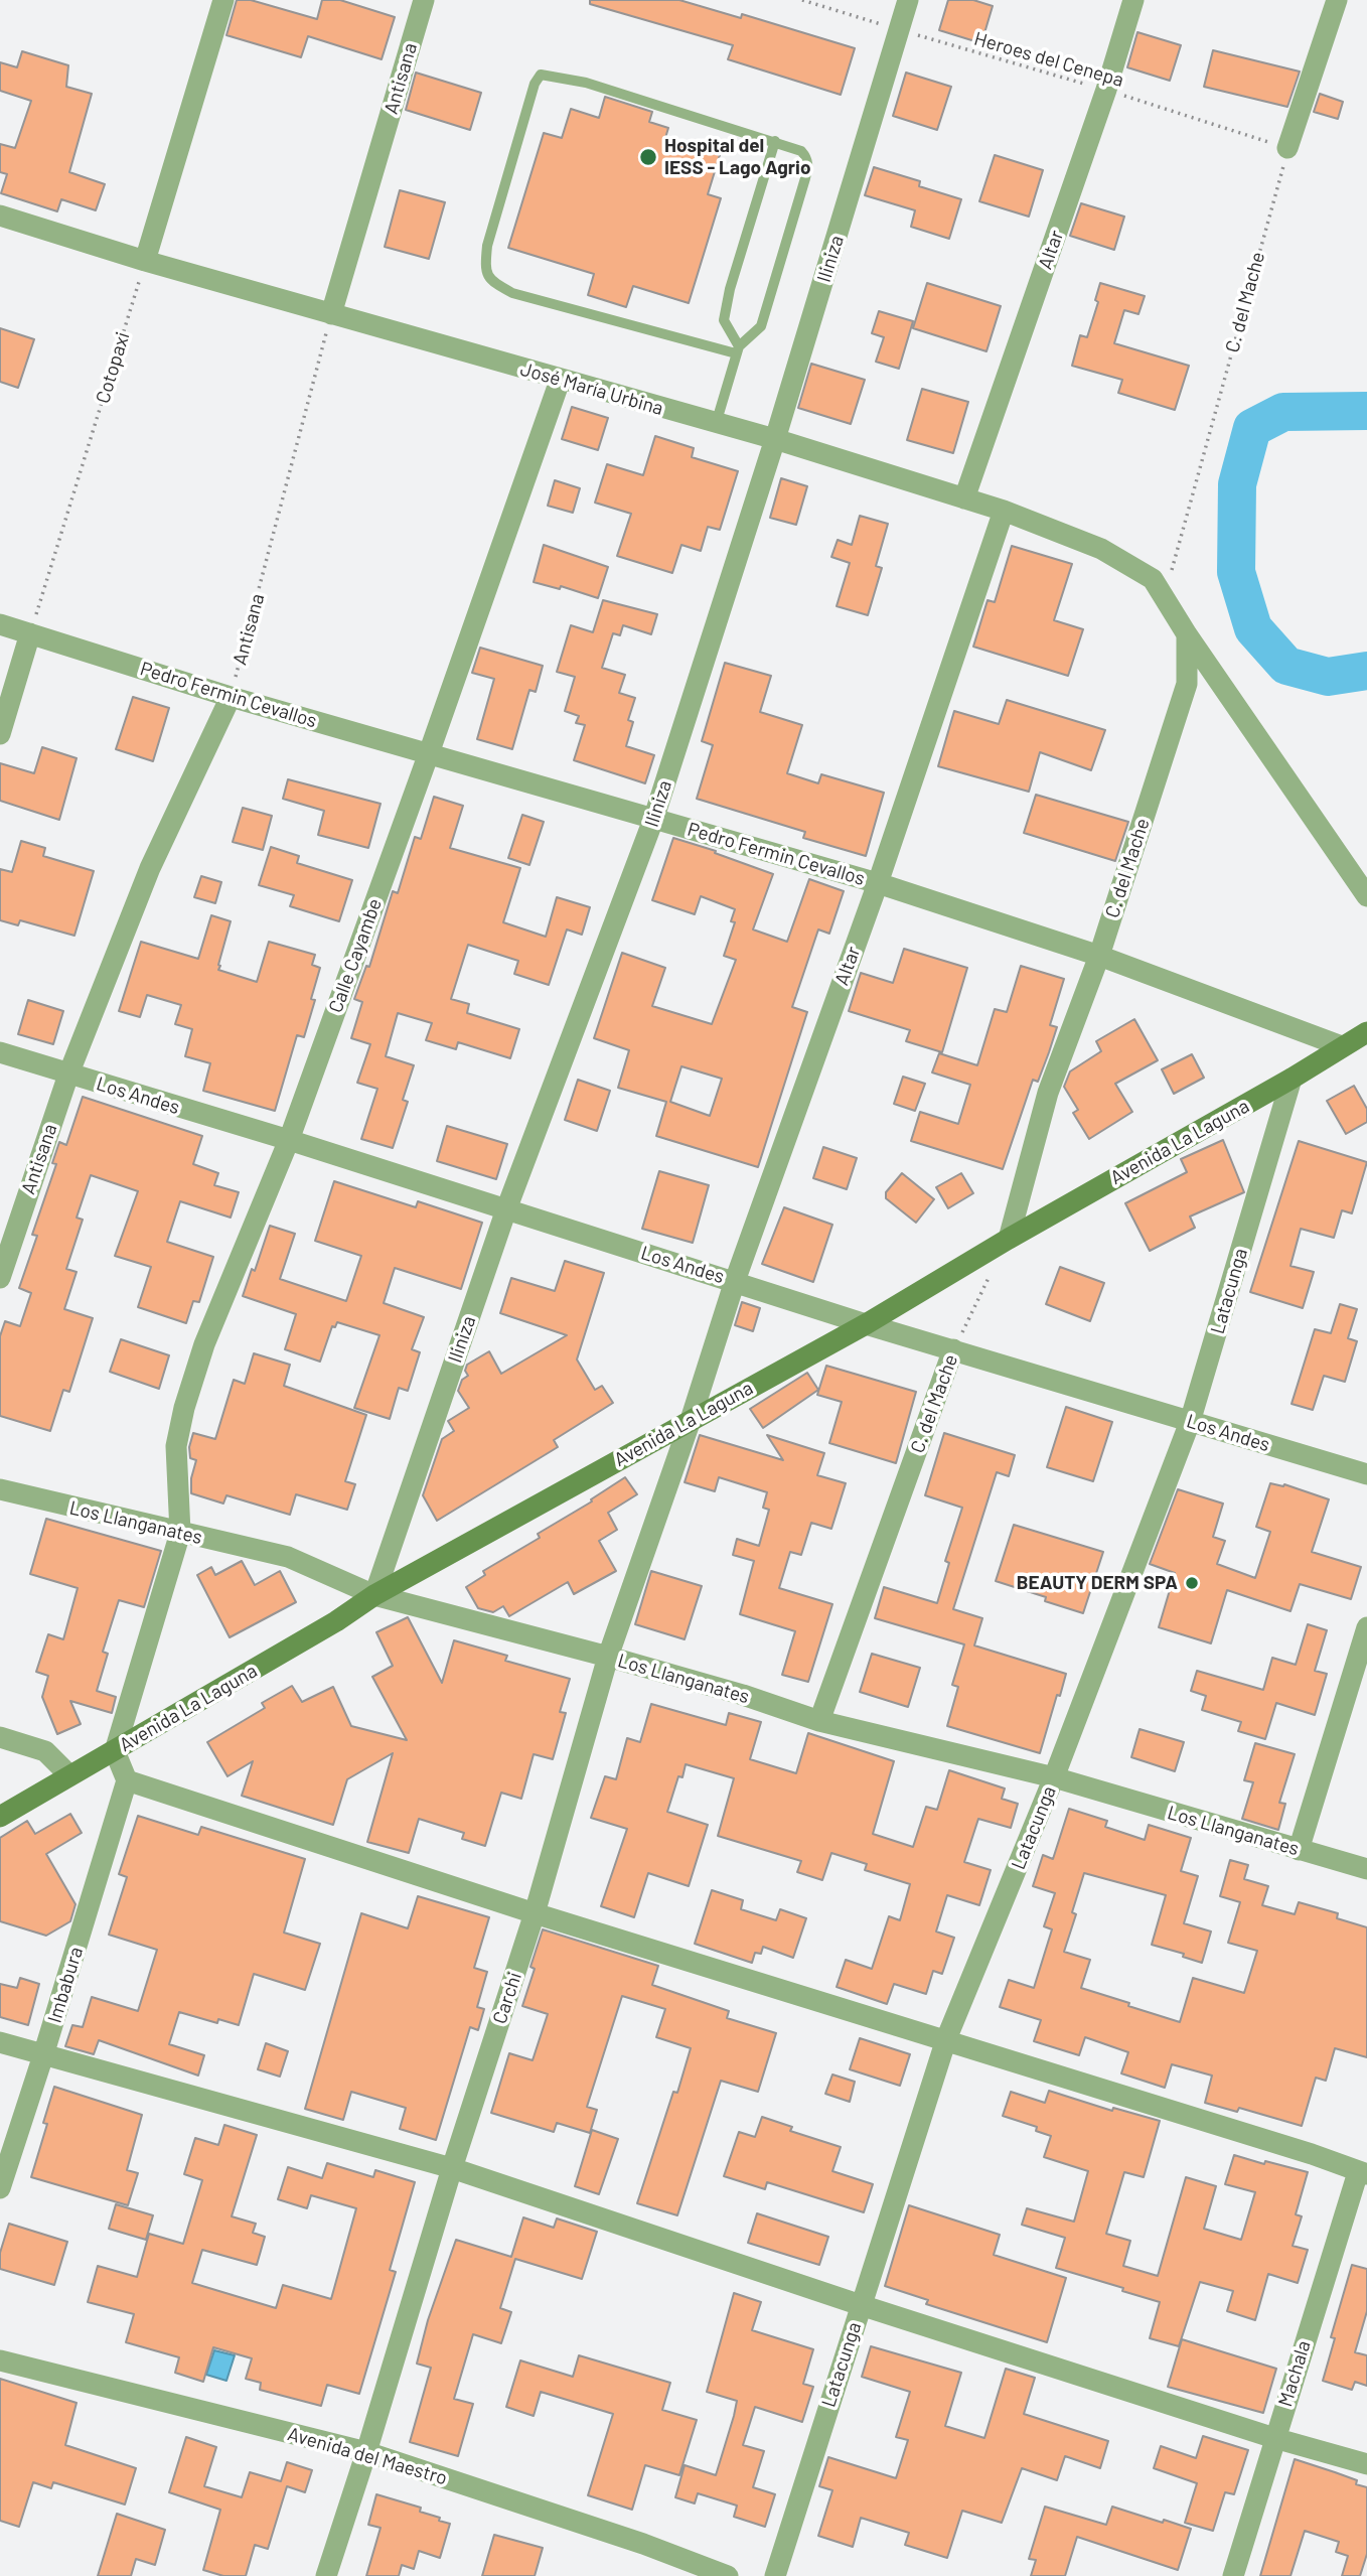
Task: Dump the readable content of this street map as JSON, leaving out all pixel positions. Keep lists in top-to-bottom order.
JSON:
{
  "streets": {
    "street": [
      "Antisana",
      "Altar",
      "Iliniza",
      "C. del Mache",
      "José María Urbina",
      "Pedro Fermin Cevallos",
      "Calle Cayambe",
      "Los Andes",
      "Avenida La Laguna",
      "Latacunga",
      "Los Llanganates",
      "Imbabura",
      "Carchi",
      "Machala",
      "Avenida del Maestro"
    ],
    "path": ["Heroes del Cenepa", "Cotopaxi"]
  },
  "crossings": [
    ["Heroes del Cenepa", "Altar"],
    ["Heroes del Cenepa", "Iliniza"],
    ["Heroes del Cenepa", "C. del Mache"],
    ["Antisana", "José María Urbina"],
    ["Antisana", "Pedro Fermin Cevallos"],
    ["Antisana", "Los Andes"],
    ["Altar", "José María Urbina"],
    ["Altar", "Pedro Fermin Cevallos"],
    ["Altar", "Los Andes"],
    ["Altar", "Avenida La Laguna"],
    ["Altar", "Carchi"],
    ["Iliniza", "José María Urbina"],
    ["Iliniza", "Pedro Fermin Cevallos"],
    ["Iliniza", "Los Andes"],
    ["Iliniza", "Avenida La Laguna"],
    ["Iliniza", "Los Llanganates"],
    ["C. del Mache", "José María Urbina"],
    ["C. del Mache", "Pedro Fermin Cevallos"],
    ["C. del Mache", "Los Andes"],
    ["C. del Mache", "Avenida La Laguna"],
    ["C. del Mache", "Los Llanganates"],
    ["Cotopaxi", "José María Urbina"],
    ["Cotopaxi", "Pedro Fermin Cevallos"],
    ["José María Urbina", "Calle Cayambe"],
    ["Pedro Fermin Cevallos", "Calle Cayambe"],
    ["Pedro Fermin Cevallos", "Avenida La Laguna"],
    ["Calle Cayambe", "Los Andes"],
    ["Calle Cayambe", "Avenida La Laguna"],
    ["Calle Cayambe", "Los Llanganates"],
    ["Los Andes", "Avenida La Laguna"],
    ["Los Andes", "Latacunga"],
    ["Avenida La Laguna", "Latacunga"],
    ["Avenida La Laguna", "Los Llanganates"],
    ["Avenida La Laguna", "Carchi"],
    ["Latacunga", "Los Llanganates"],
    ["Los Llanganates", "Carchi"],
    ["Carchi", "Avenida del Maestro"]
  ],
  "places": ["Hospital del IESS - Lago Agrio", "BEAUTY DERM SPA"]
}
